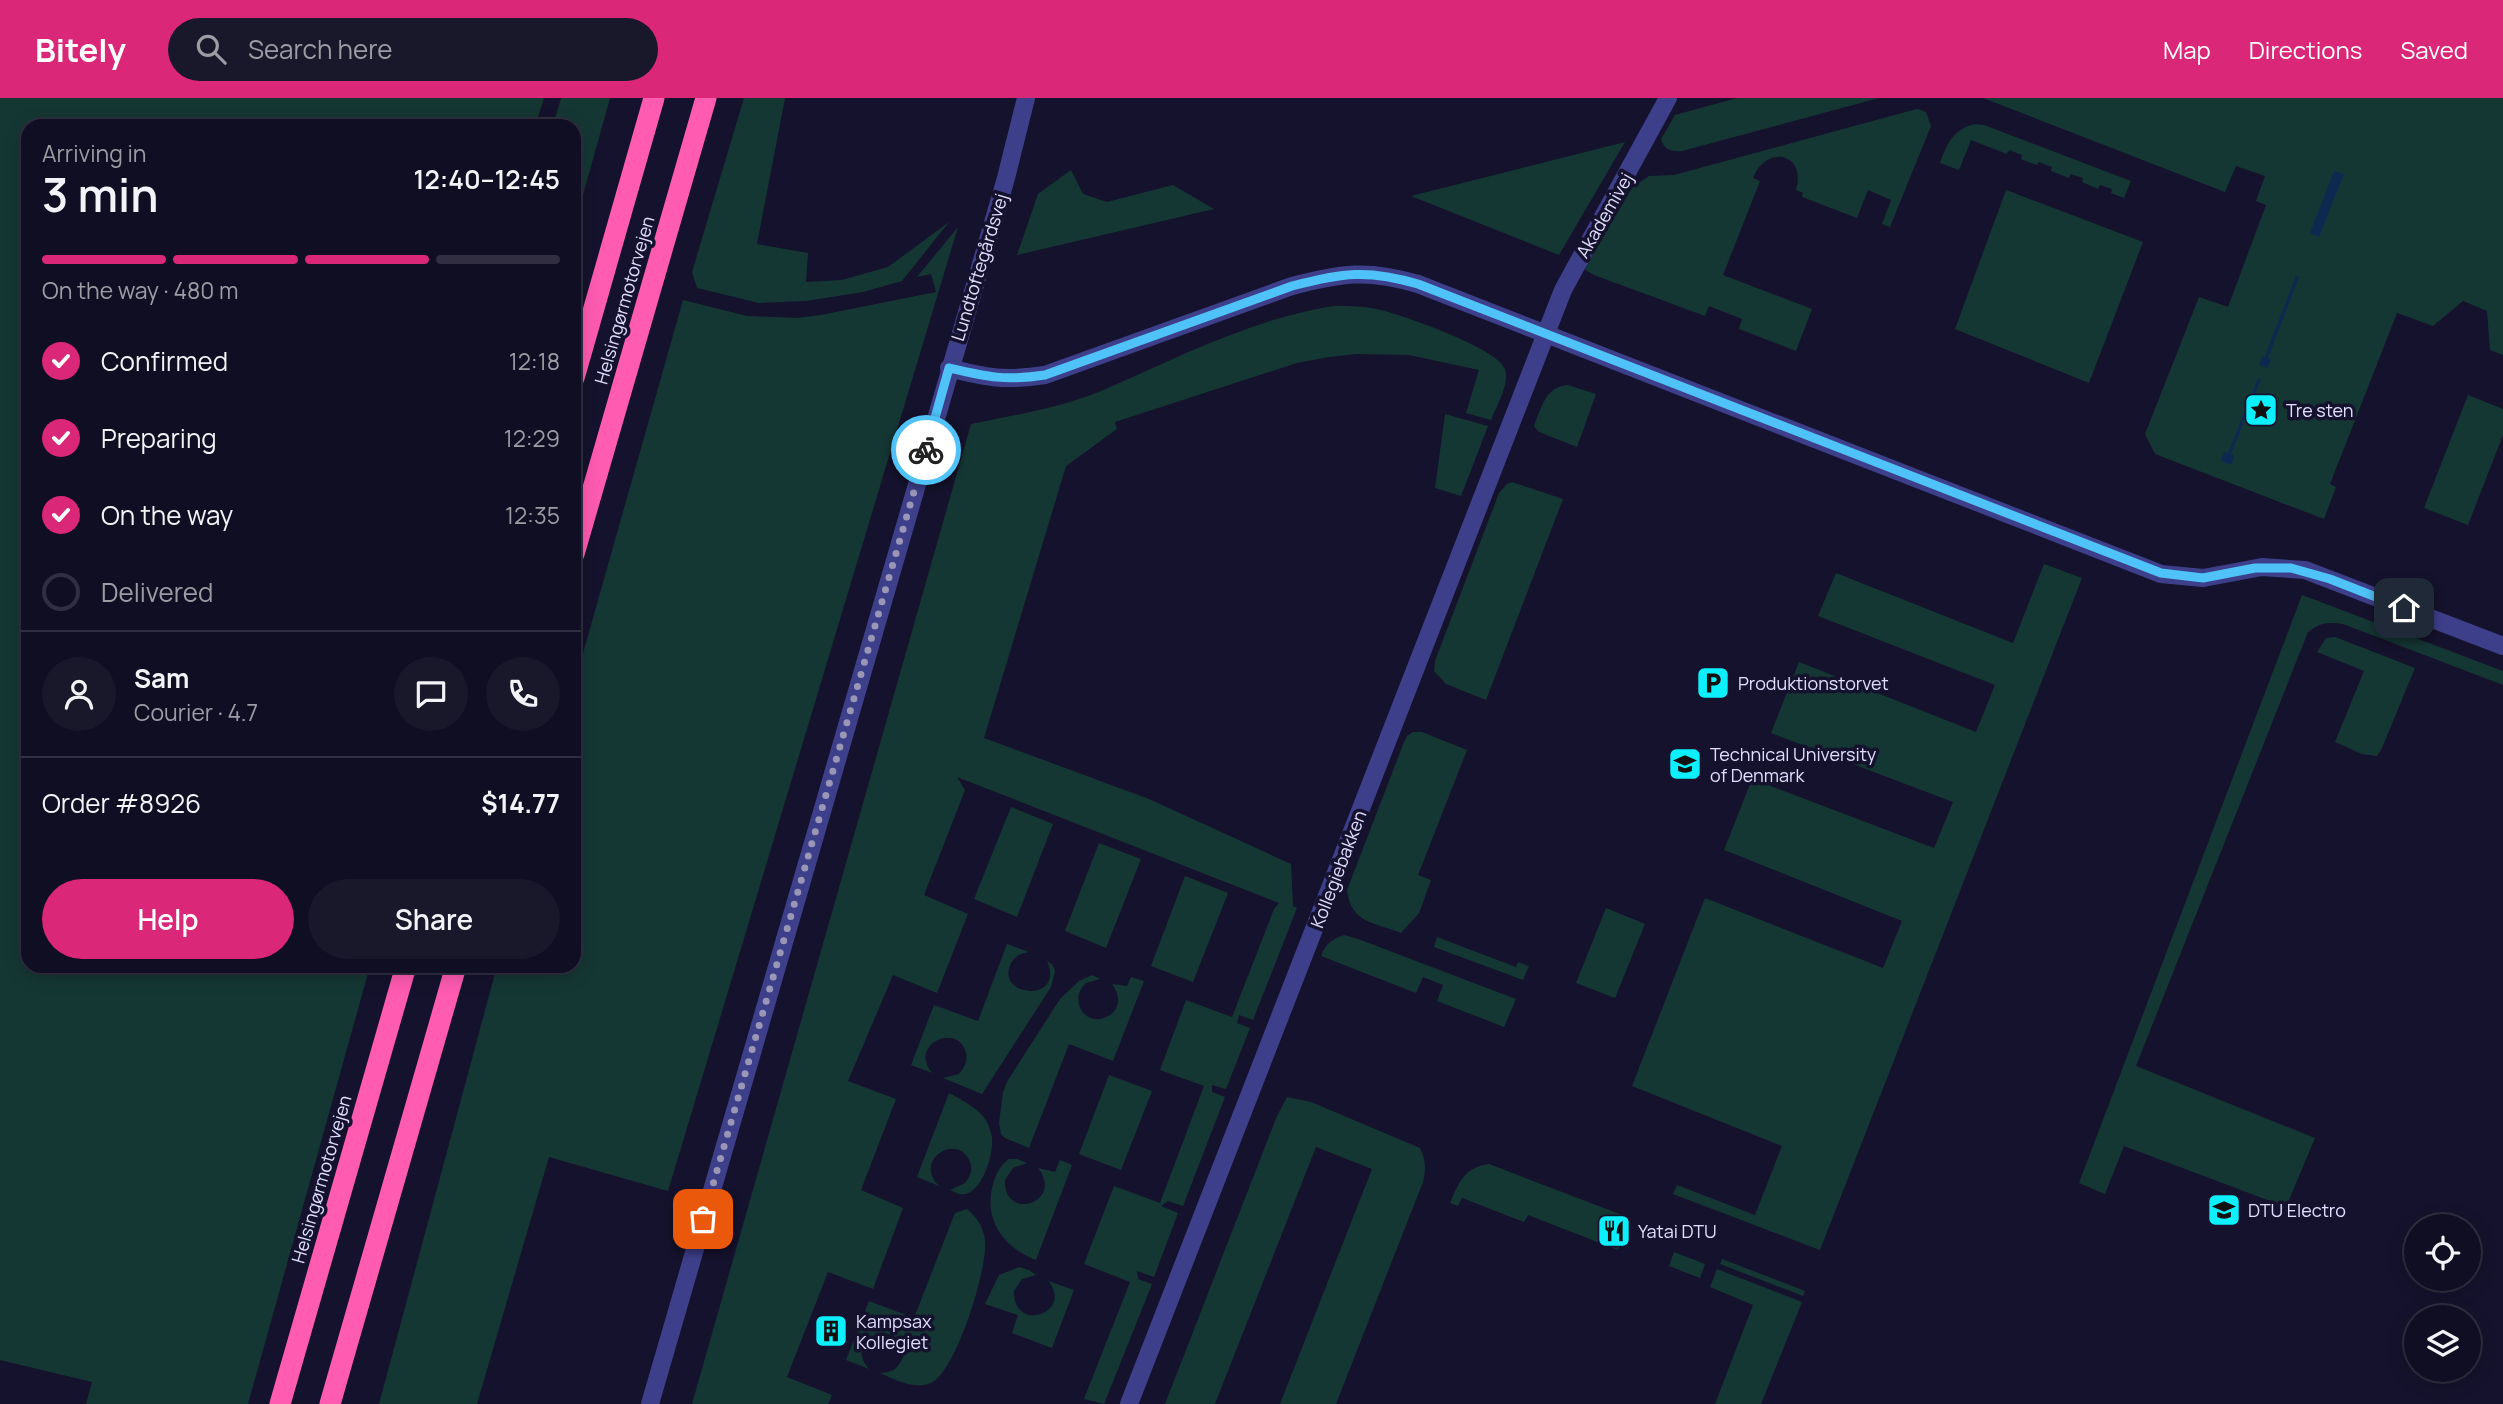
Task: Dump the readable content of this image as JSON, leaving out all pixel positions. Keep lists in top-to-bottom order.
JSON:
{
  "streets": {
    "highway": ["Helsingørmotorvejen"],
    "street": ["Akademivej", "Lundtoftegårdsvej", "Kollegiebakken"]
  },
  "crossings": [
    ["Akademivej", "Kollegiebakken"]
  ],
  "places": {
    "place": ["Tre sten"],
    "parking": ["Produktionstorvet"],
    "school or university": ["Technical University of Denmark", "DTU Electro"],
    "restaurant": ["Yatai DTU"],
    "building": ["Kampsax Kollegiet"]
  },
  "page": {
    "header": "Bitely",
    "search": "Search here",
    "nav": ["Map", "Directions", "Saved"],
    "heading": ["3 min", "Arriving in", "12:40–12:45"],
    "panel": [
      "Sam",
      "Courier · 4.7",
      "Order #8926",
      "$14.77"
    ],
    "bar": "On the way · 480 m",
    "list": [
      ["Confirmed", "12:18"],
      ["Preparing", "12:29"],
      ["On the way", "12:35"],
      "Delivered"
    ],
    "buttons": ["Help", "Share"]
  }
}
